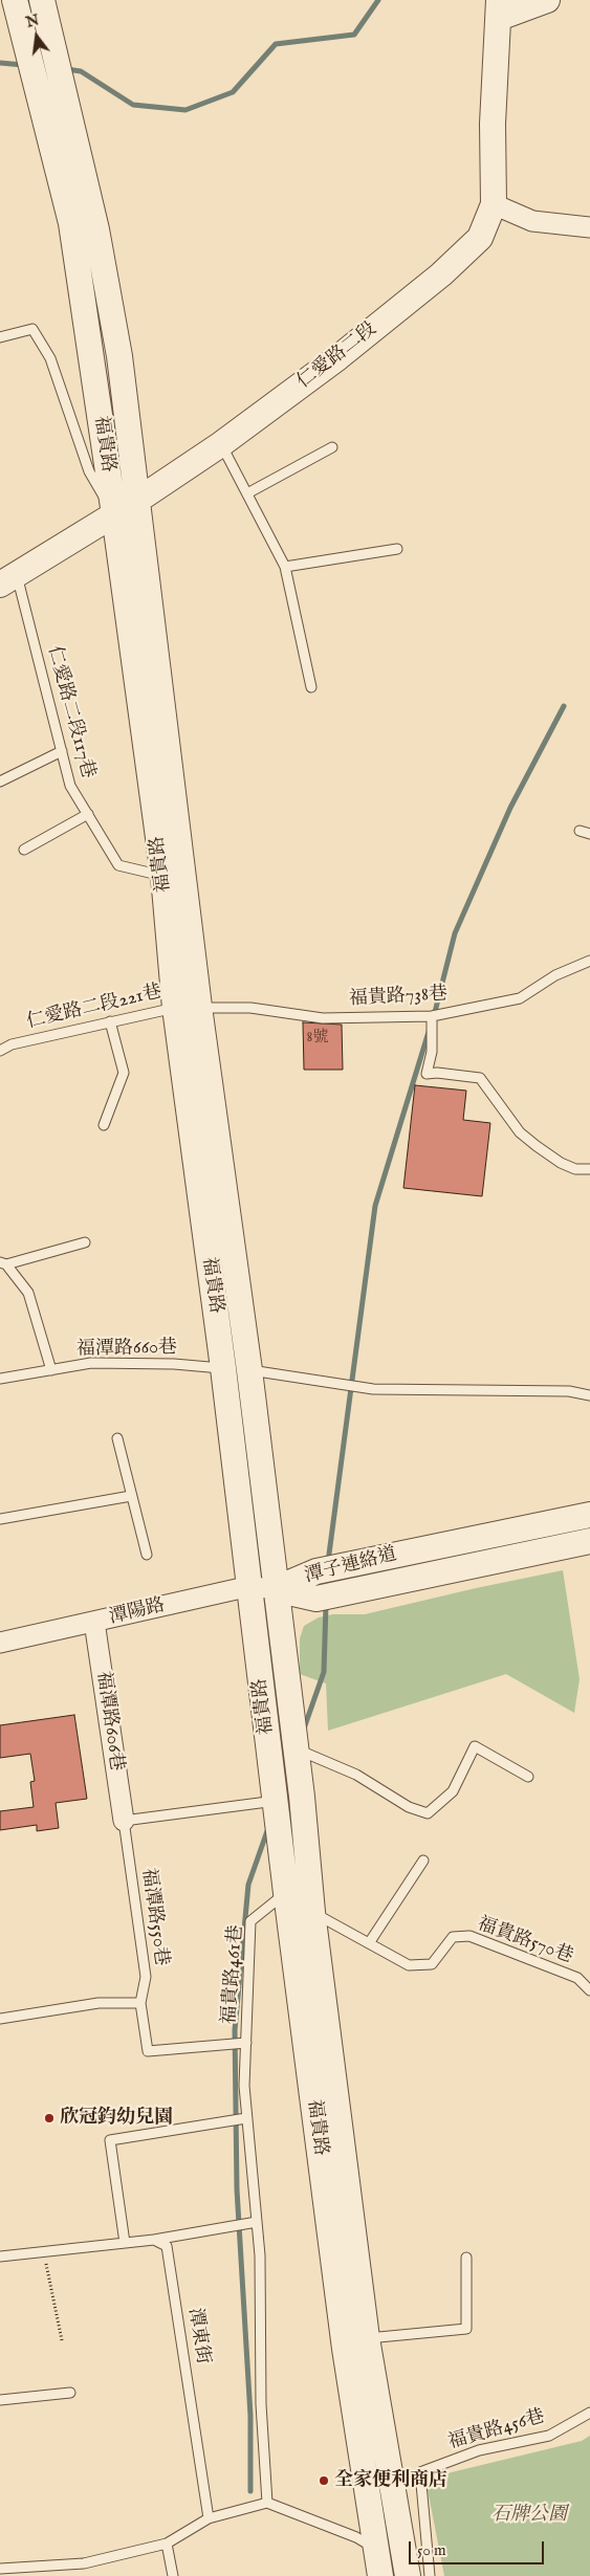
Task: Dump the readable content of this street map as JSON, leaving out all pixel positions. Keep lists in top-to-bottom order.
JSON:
{
  "streets": {
    "street": [
      "仁愛路二段",
      "福貴路",
      "潭子連絡道",
      "潭陽路",
      "福潭路606巷"
    ],
    "lane": [
      "仁愛路二段117巷",
      "福貴路738巷",
      "仁愛路二段221巷",
      "福潭路660巷",
      "福潭路550巷",
      "福貴路570巷",
      "福貴路461巷",
      "潭東街",
      "福貴路456巷"
    ]
  },
  "crossings": [
    ["仁愛路二段", "福貴路"],
    ["仁愛路二段", "仁愛路二段117巷"],
    ["福貴路", "仁愛路二段117巷"],
    ["福貴路", "福貴路738巷"],
    ["福貴路", "仁愛路二段221巷"],
    ["福貴路", "福潭路660巷"],
    ["福貴路", "潭子連絡道"],
    ["福貴路", "潭陽路"],
    ["福貴路", "福貴路570巷"],
    ["福貴路", "福貴路461巷"],
    ["福貴路738巷", "仁愛路二段221巷"],
    ["潭子連絡道", "潭陽路"],
    ["潭陽路", "福潭路606巷"],
    ["福潭路606巷", "福潭路550巷"],
    ["福潭路550巷", "福貴路461巷"],
    ["福貴路570巷", "福貴路461巷"]
  ],
  "parks": ["石牌公園"],
  "places": ["欣冠鈞幼兒園", "全家便利商店"],
  "house_numbers": ["8號"],
  "scale_bar": "50 m",
  "north": "top"
}
